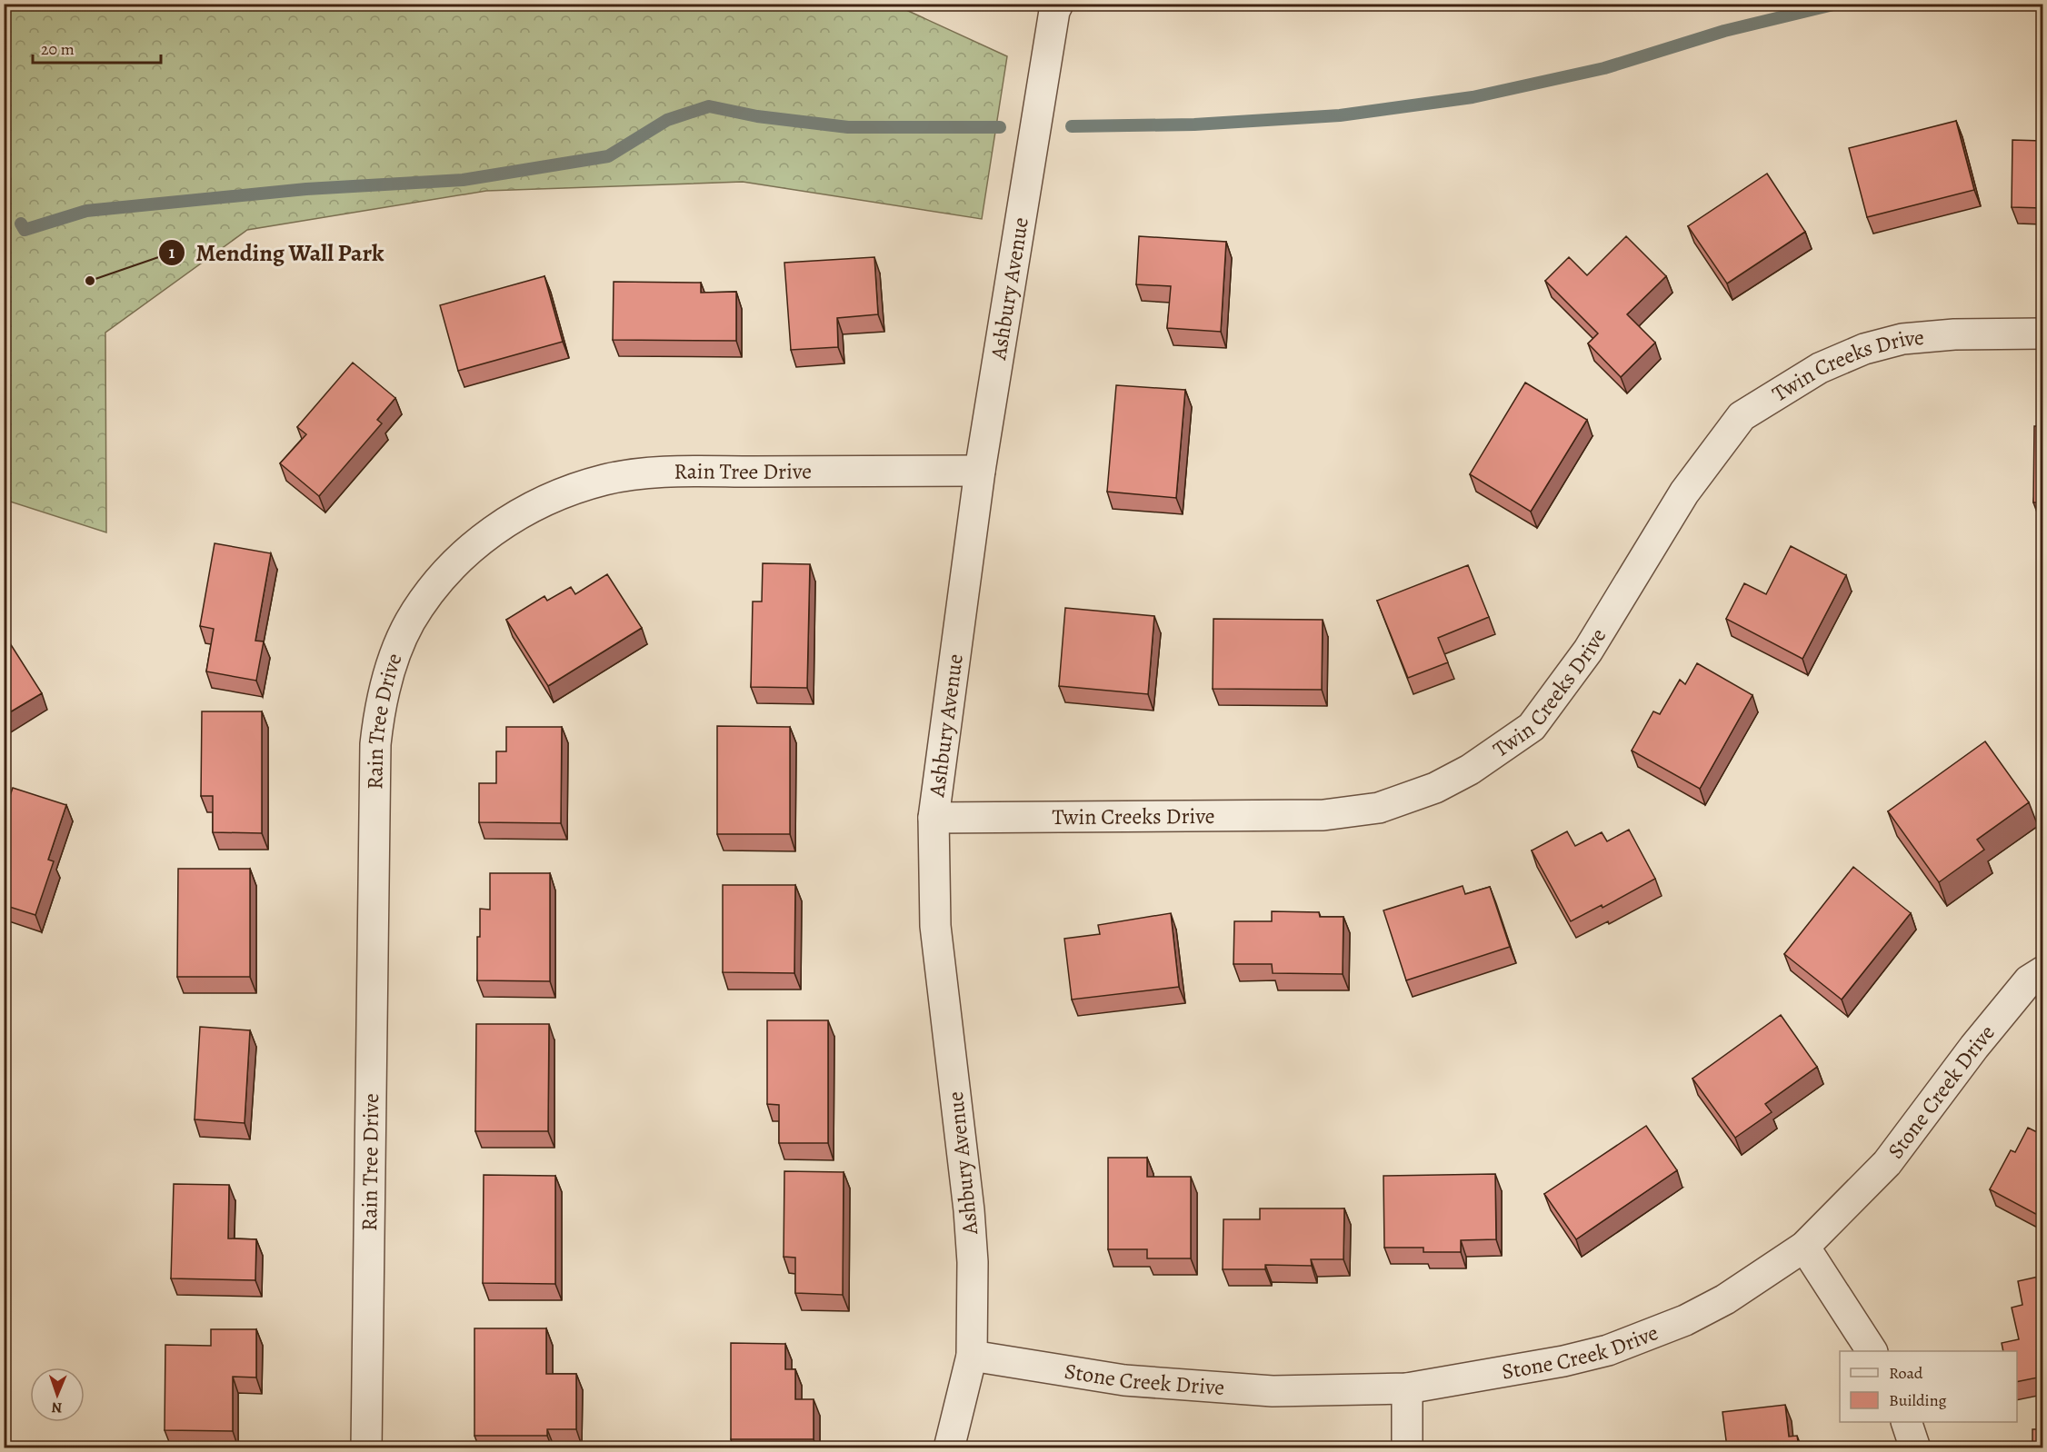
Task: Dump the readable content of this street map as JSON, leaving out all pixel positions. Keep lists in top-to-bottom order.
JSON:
{
  "streets": {
    "street": [
      "Ashbury Avenue",
      "Twin Creeks Drive",
      "Rain Tree Drive",
      "Stone Creek Drive"
    ]
  },
  "crossings": [
    ["Ashbury Avenue", "Twin Creeks Drive"],
    ["Ashbury Avenue", "Rain Tree Drive"],
    ["Ashbury Avenue", "Stone Creek Drive"]
  ],
  "places": ["Mending Wall Park"],
  "legend": ["Road", "Building"],
  "scale_bar": "20 m",
  "north": "bottom"
}
